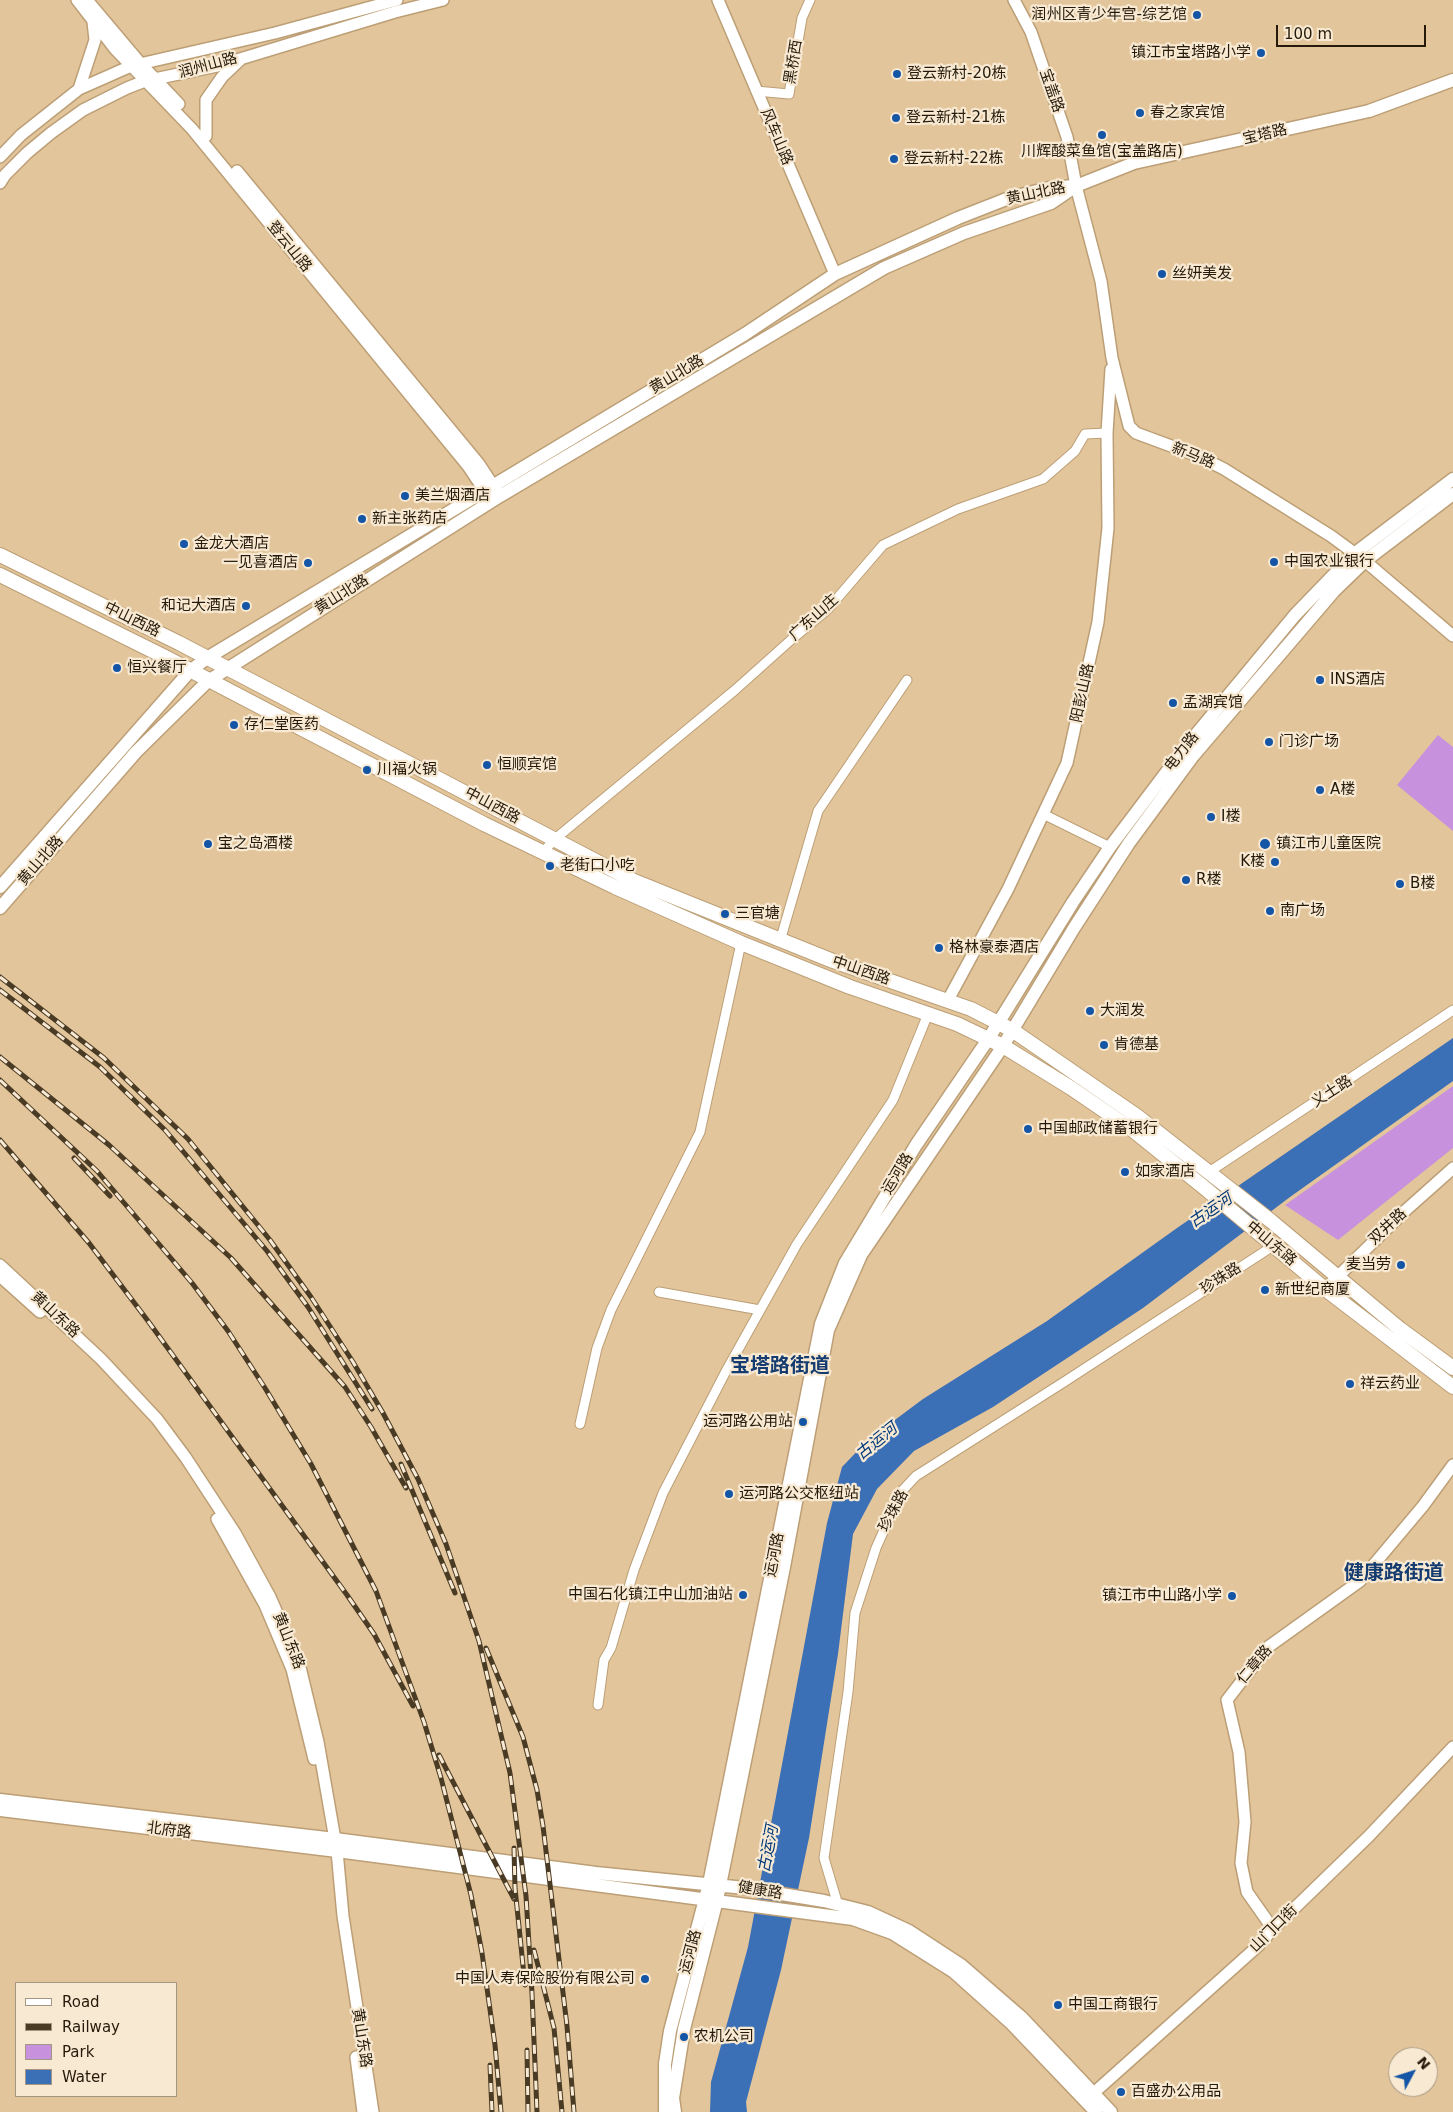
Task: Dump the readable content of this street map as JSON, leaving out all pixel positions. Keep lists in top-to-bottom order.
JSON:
{
  "streets": {
    "main road": [
      "宝塔路",
      "黄山北路",
      "中山西路",
      "电力路",
      "运河路",
      "中山东路",
      "北府路",
      "健康路"
    ],
    "street": [
      "黑桥西",
      "润州山路",
      "宝盖路",
      "风车山路",
      "登云山路",
      "新马路",
      "广东山庄",
      "阳彭山路",
      "义土路",
      "双井路",
      "珍珠路",
      "黄山东路",
      "仁章路",
      "山门口街"
    ]
  },
  "crossings": [
    ["黑桥西", "风车山路"],
    ["润州山路", "登云山路"],
    ["宝盖路", "宝塔路"],
    ["宝盖路", "黄山北路"],
    ["宝盖路", "新马路"],
    ["宝塔路", "黄山北路"],
    ["宝塔路", "新马路"],
    ["风车山路", "黄山北路"],
    ["黄山北路", "登云山路"],
    ["黄山北路", "新马路"],
    ["黄山北路", "中山西路"],
    ["新马路", "阳彭山路"],
    ["新马路", "电力路"],
    ["广东山庄", "中山西路"],
    ["广东山庄", "阳彭山路"],
    ["中山西路", "阳彭山路"],
    ["中山西路", "电力路"],
    ["中山西路", "运河路"],
    ["中山西路", "中山东路"],
    ["电力路", "运河路"],
    ["电力路", "中山东路"],
    ["义土路", "中山东路"],
    ["运河路", "中山东路"],
    ["运河路", "健康路"],
    ["双井路", "中山东路"],
    ["中山东路", "珍珠路"],
    ["珍珠路", "健康路"],
    ["黄山东路", "北府路"],
    ["黄山东路", "健康路"],
    ["仁章路", "山门口街"],
    ["北府路", "健康路"],
    ["健康路", "山门口街"]
  ],
  "districts": ["宝塔路街道", "健康路街道"],
  "water": ["古运河"],
  "places": [
    "润州区青少年宫-综艺馆",
    "镇江市宝塔路小学",
    "登云新村-20栋",
    "春之家宾馆",
    "登云新村-21栋",
    "川辉酸菜鱼馆(宝盖路店)",
    "登云新村-22栋",
    "丝妍美发",
    "美兰烟酒店",
    "新主张药店",
    "金龙大酒店",
    "中国农业银行",
    "一见喜酒店",
    "和记大酒店",
    "恒兴餐厅",
    "INS酒店",
    "孟湖宾馆",
    "存仁堂医药",
    "门诊广场",
    "恒顺宾馆",
    "川福火锅",
    "A楼",
    "I楼",
    "宝之岛酒楼",
    "镇江市儿童医院",
    "K楼",
    "老街口小吃",
    "R楼",
    "B楼",
    "南广场",
    "三官塘",
    "格林豪泰酒店",
    "大润发",
    "肯德基",
    "中国邮政储蓄银行",
    "如家酒店",
    "麦当劳",
    "新世纪商厦",
    "祥云药业",
    "运河路公用站",
    "运河路公交枢纽站",
    "中国石化镇江中山加油站",
    "镇江市中山路小学",
    "中国人寿保险股份有限公司",
    "中国工商银行",
    "农机公司",
    "百盛办公用品"
  ],
  "legend": [
    "Road",
    "Railway",
    "Park",
    "Water"
  ],
  "scale_bar": "100 m",
  "north": "top right"
}
